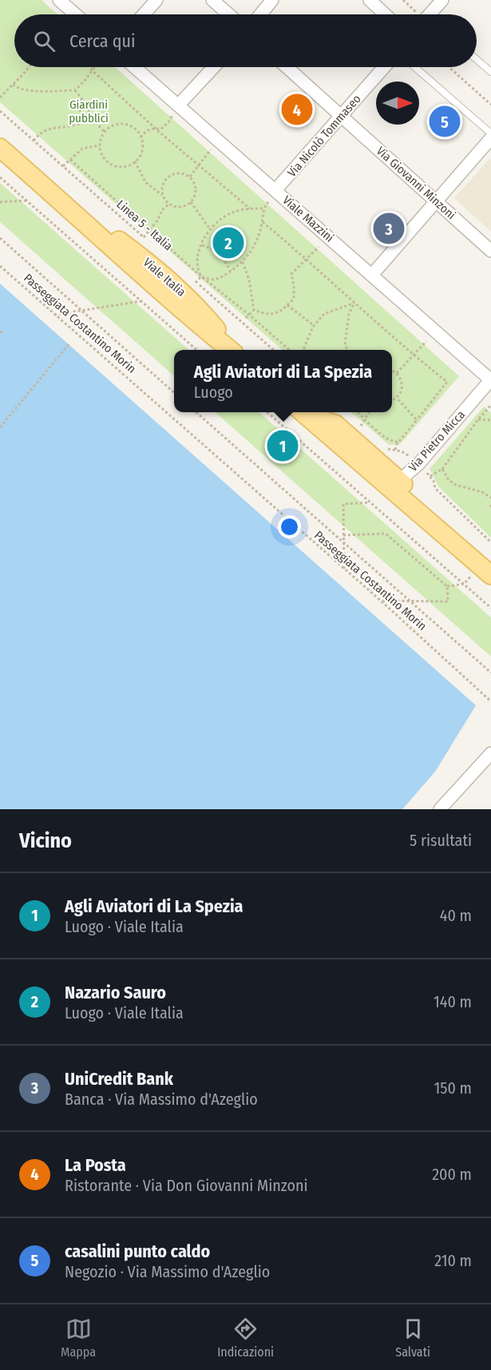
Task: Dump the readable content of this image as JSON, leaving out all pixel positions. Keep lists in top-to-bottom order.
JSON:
{
  "streets": {
    "main road": ["Viale Italia"],
    "street": [
      "Via Nicolò Tommaseo",
      "Via Giovanni Minzoni",
      "Viale Mazzini",
      "Via Pietro Micca"
    ],
    "path": ["Linea 5 - Italia", "Passeggiata Costantino Morin"]
  },
  "crossings": [
    ["Via Nicolò Tommaseo", "Via Giovanni Minzoni"],
    ["Via Nicolò Tommaseo", "Viale Mazzini"],
    ["Viale Mazzini", "Via Pietro Micca"]
  ],
  "parks": ["Giardini pubblici"],
  "north": "right",
  "page": {
    "search": "Cerca qui",
    "pins": [
      "4",
      "5",
      "3",
      "2",
      "1"
    ],
    "popup": ["Agli Aviatori di La Spezia", "Luogo"],
    "heading": ["Vicino", "5 risultati"],
    "list": [
      {
        "mark": "1",
        "name": "Agli Aviatori di La Spezia",
        "note": "Luogo · Viale Italia",
        "value": "40 m"
      },
      {
        "mark": "2",
        "name": "Nazario Sauro",
        "note": "Luogo · Viale Italia",
        "value": "140 m"
      },
      {
        "mark": "3",
        "name": "UniCredit Bank",
        "note": "Banca · Via Massimo d'Azeglio",
        "value": "150 m"
      },
      {
        "mark": "4",
        "name": "La Posta",
        "note": "Ristorante · Via Don Giovanni Minzoni",
        "value": "200 m"
      },
      {
        "mark": "5",
        "name": "casalini punto caldo",
        "note": "Negozio · Via Massimo d'Azeglio",
        "value": "210 m"
      }
    ],
    "nav": ["Mappa", "Indicazioni", "Salvati"]
  }
}
